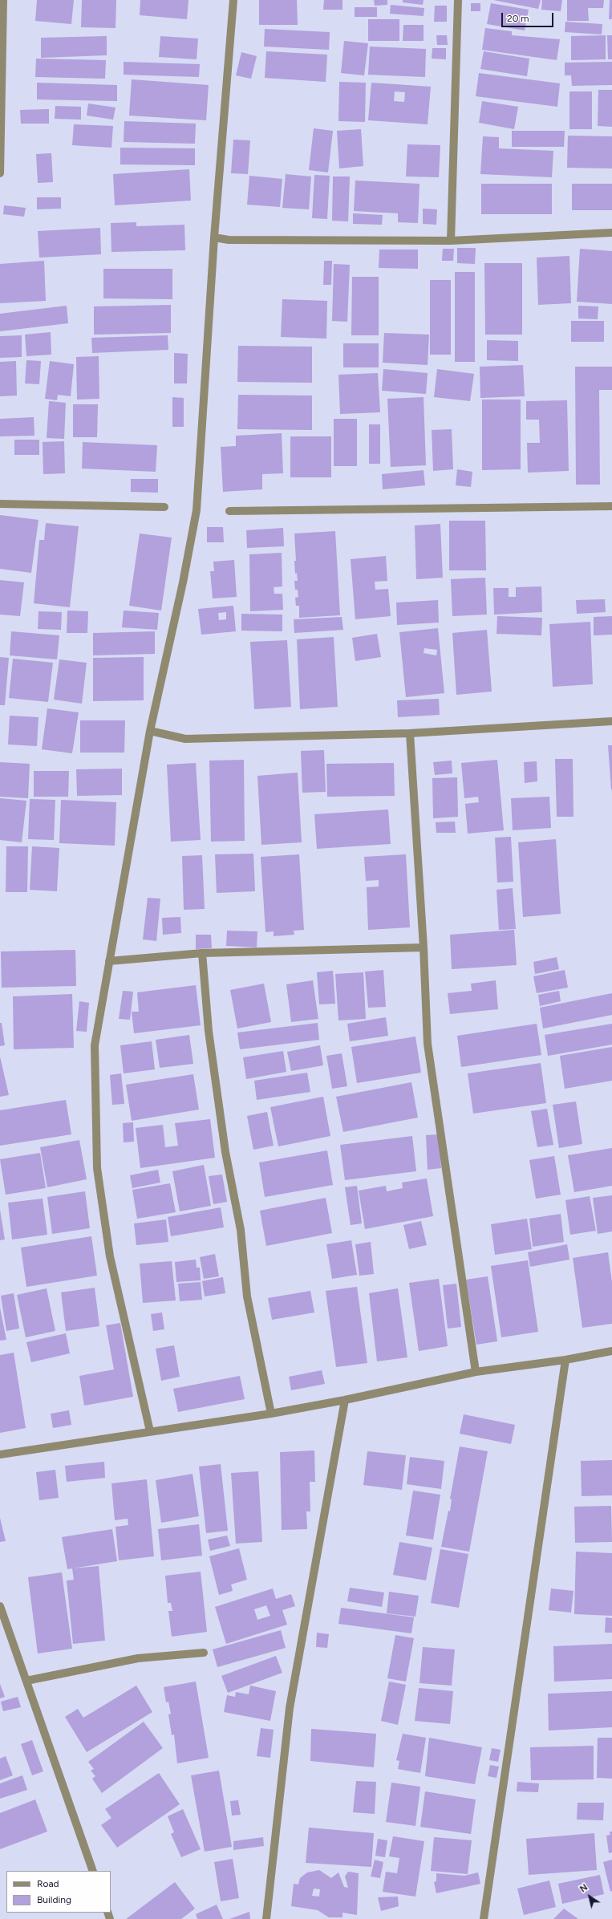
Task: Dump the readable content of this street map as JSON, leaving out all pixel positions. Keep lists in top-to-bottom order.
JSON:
{
  "legend": ["Road", "Building"],
  "scale_bar": "20 m",
  "north": "top left"
}
